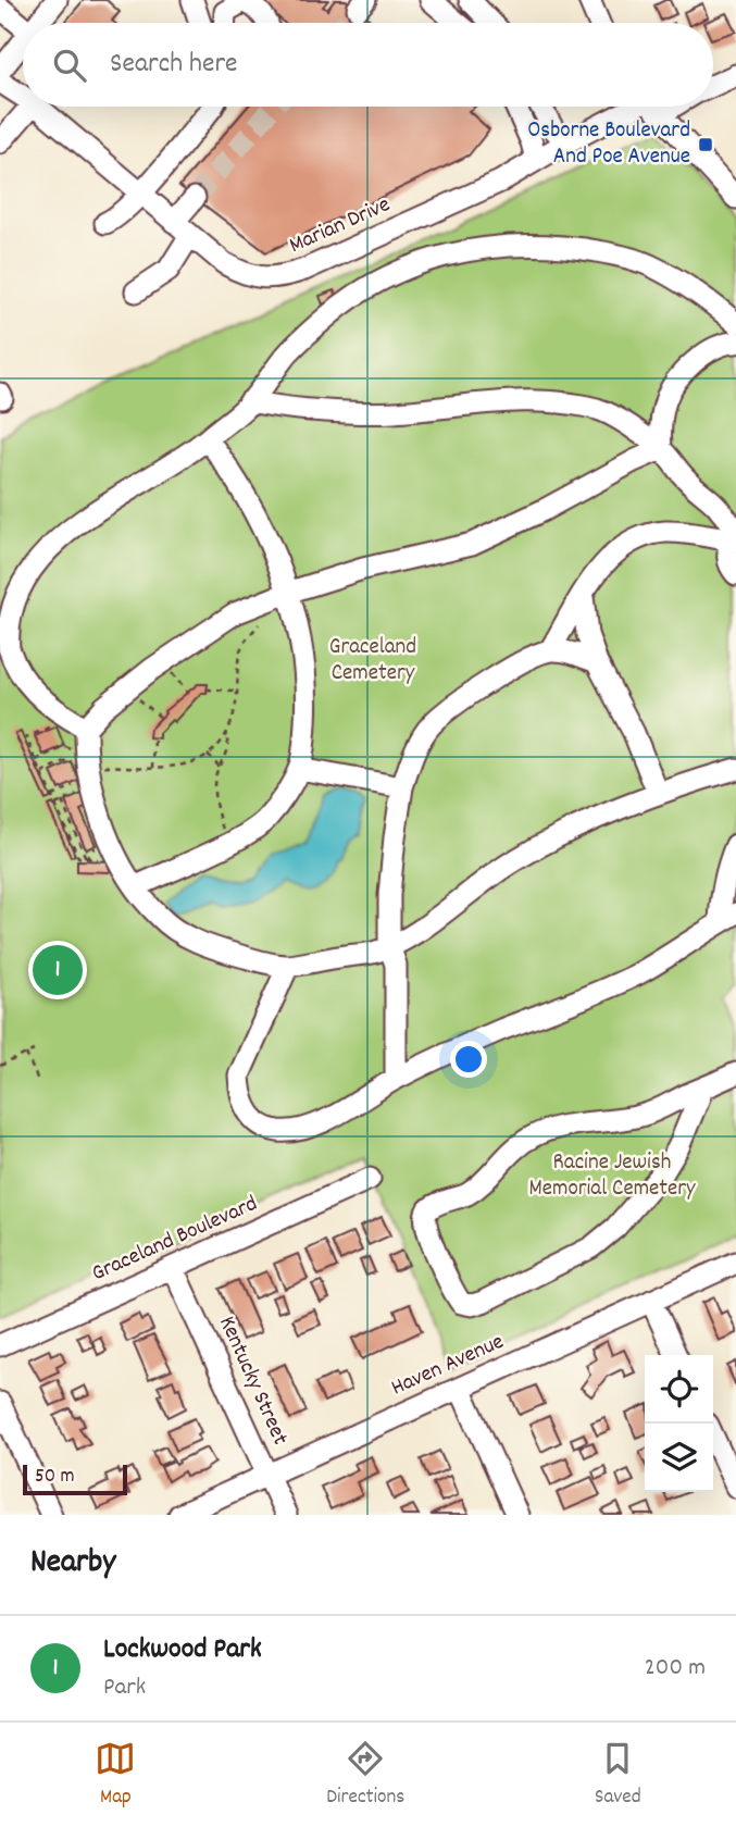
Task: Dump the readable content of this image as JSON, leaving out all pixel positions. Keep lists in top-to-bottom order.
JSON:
{
  "streets": {
    "street": [
      "Marian Drive",
      "Graceland Boulevard",
      "Haven Avenue",
      "Kentucky Street"
    ]
  },
  "crossings": [
    ["Graceland Boulevard", "Kentucky Street"],
    ["Haven Avenue", "Kentucky Street"]
  ],
  "parks": ["Graceland Cemetery", "Racine Jewish Memorial Cemetery"],
  "places": {
    "transit": ["Osborne Boulevard And Poe Avenue"]
  },
  "scale_bar": "50 m",
  "page": {
    "search": "Search here",
    "pins": "1",
    "scale": "50 m",
    "heading": "Nearby",
    "list": [
      {
        "mark": "1",
        "name": "Lockwood Park",
        "note": "Park",
        "value": "200 m"
      }
    ],
    "nav": ["Map", "Directions", "Saved"]
  }
}
